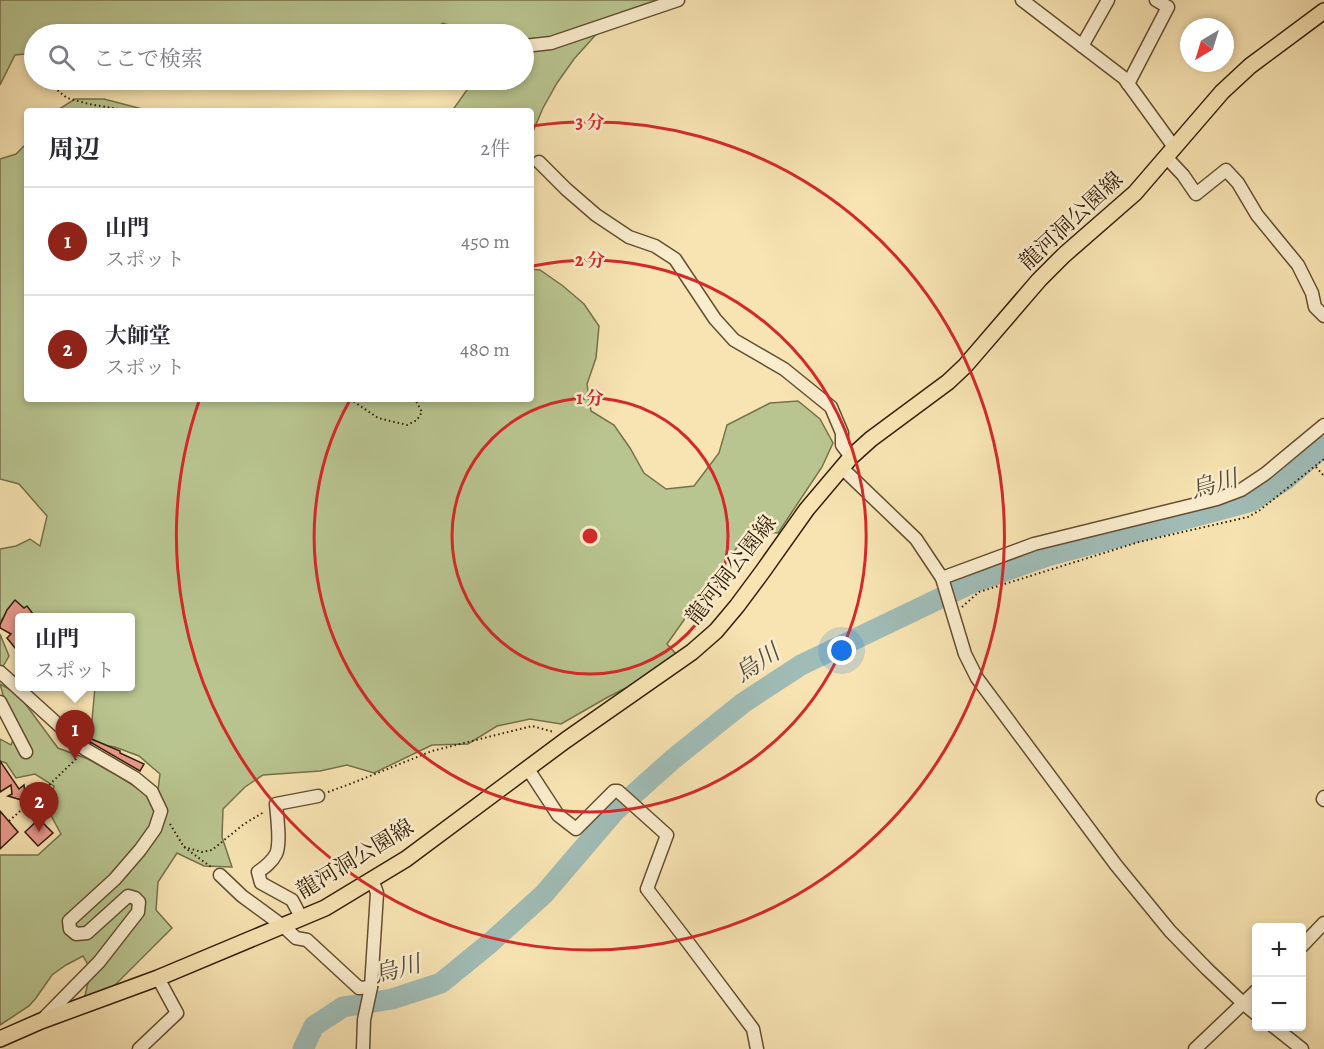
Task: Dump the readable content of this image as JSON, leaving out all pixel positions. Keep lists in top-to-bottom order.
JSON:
{
  "streets": {
    "main road": ["龍河洞公園線"]
  },
  "water": ["烏川"],
  "north": "bottom left",
  "page": {
    "search": "ここで検索",
    "heading": ["周辺", "2件"],
    "list": [
      {
        "mark": "1",
        "name": "山門",
        "note": "スポット",
        "value": "450 m"
      },
      {
        "mark": "2",
        "name": "大師堂",
        "note": "スポット",
        "value": "480 m"
      }
    ],
    "popup": ["山門", "スポット"],
    "pins": ["1", "2"],
    "map_buttons": ["+", "−"]
  },
  "rings": ["3 分", "2 分", "1 分"]
}
